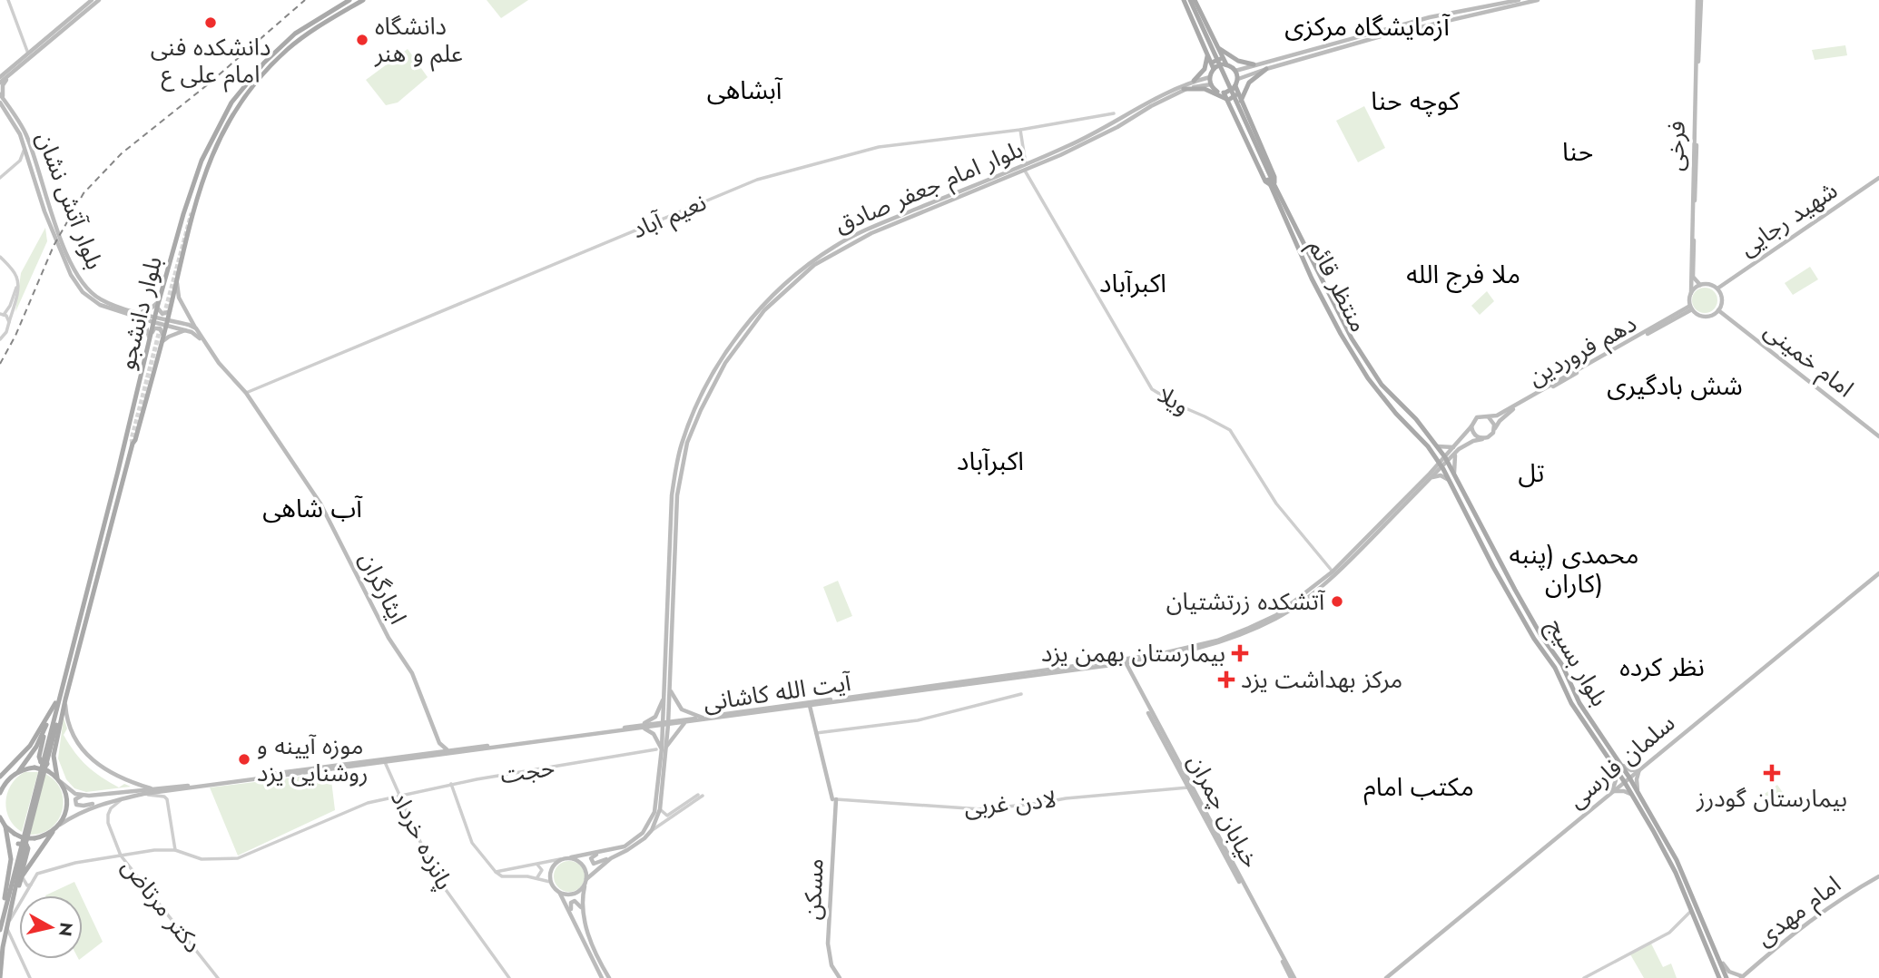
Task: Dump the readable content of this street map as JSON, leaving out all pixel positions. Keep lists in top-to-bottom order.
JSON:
{
  "streets": {
    "main road": [
      "فرخی",
      "بلوار امام جعفر صادق",
      "بلوار آتش نشان",
      "شهید رجایی",
      "منتظر قائم",
      "بلوار دانشجو",
      "دهم فروردین",
      "امام خمینی",
      "ایثارگران",
      "بلوار بسیج",
      "آیت الله کاشانی",
      "سلمان فارسی",
      "خیابان چمران",
      "مسکن",
      "امام مهدی"
    ],
    "street": [
      "نعیم آباد",
      "ویلا",
      "حجت",
      "لادن غربی",
      "پانزده خرداد",
      "دکتر مرتاض"
    ]
  },
  "crossings": [
    ["فرخی", "شهید رجایی"],
    ["فرخی", "دهم فروردین"],
    ["فرخی", "امام خمینی"],
    ["بلوار امام جعفر صادق", "ویلا"],
    ["بلوار امام جعفر صادق", "آیت الله کاشانی"],
    ["بلوار آتش نشان", "بلوار دانشجو"],
    ["بلوار آتش نشان", "ایثارگران"],
    ["نعیم آباد", "ایثارگران"],
    ["شهید رجایی", "دهم فروردین"],
    ["شهید رجایی", "امام خمینی"],
    ["منتظر قائم", "بلوار بسیج"],
    ["منتظر قائم", "آیت الله کاشانی"],
    ["بلوار دانشجو", "ایثارگران"],
    ["دهم فروردین", "امام خمینی"],
    ["ویلا", "آیت الله کاشانی"],
    ["ایثارگران", "آیت الله کاشانی"],
    ["بلوار بسیج", "آیت الله کاشانی"],
    ["بلوار بسیج", "سلمان فارسی"],
    ["آیت الله کاشانی", "خیابان چمران"],
    ["آیت الله کاشانی", "پانزده خرداد"],
    ["آیت الله کاشانی", "مسکن"],
    ["آیت الله کاشانی", "دکتر مرتاض"],
    ["حجت", "پانزده خرداد"],
    ["لادن غربی", "خیابان چمران"],
    ["لادن غربی", "مسکن"]
  ],
  "districts": [
    "آزمایشگاه مرکزی",
    "آبشاهی",
    "کوچه حنا",
    "حنا",
    "ملا فرج الله",
    "اکبرآباد",
    "شش بادگیری",
    "اکبرآباد",
    "تل",
    "آب شاهی",
    "محمدی (پنبه کاران)",
    "نظر کرده",
    "مکتب امام"
  ],
  "places": {
    "other": [
      "دانشکده فنی امام علی ع",
      "دانشگاه علم و هنر",
      "آتشکده زرتشتیان",
      "موزه آیینه و روشنایی یزد"
    ],
    "health": ["بیمارستان بهمن یزد", "مرکز بهداشت یزد", "بیمارستان گودرز"]
  },
  "north": "right"
}
